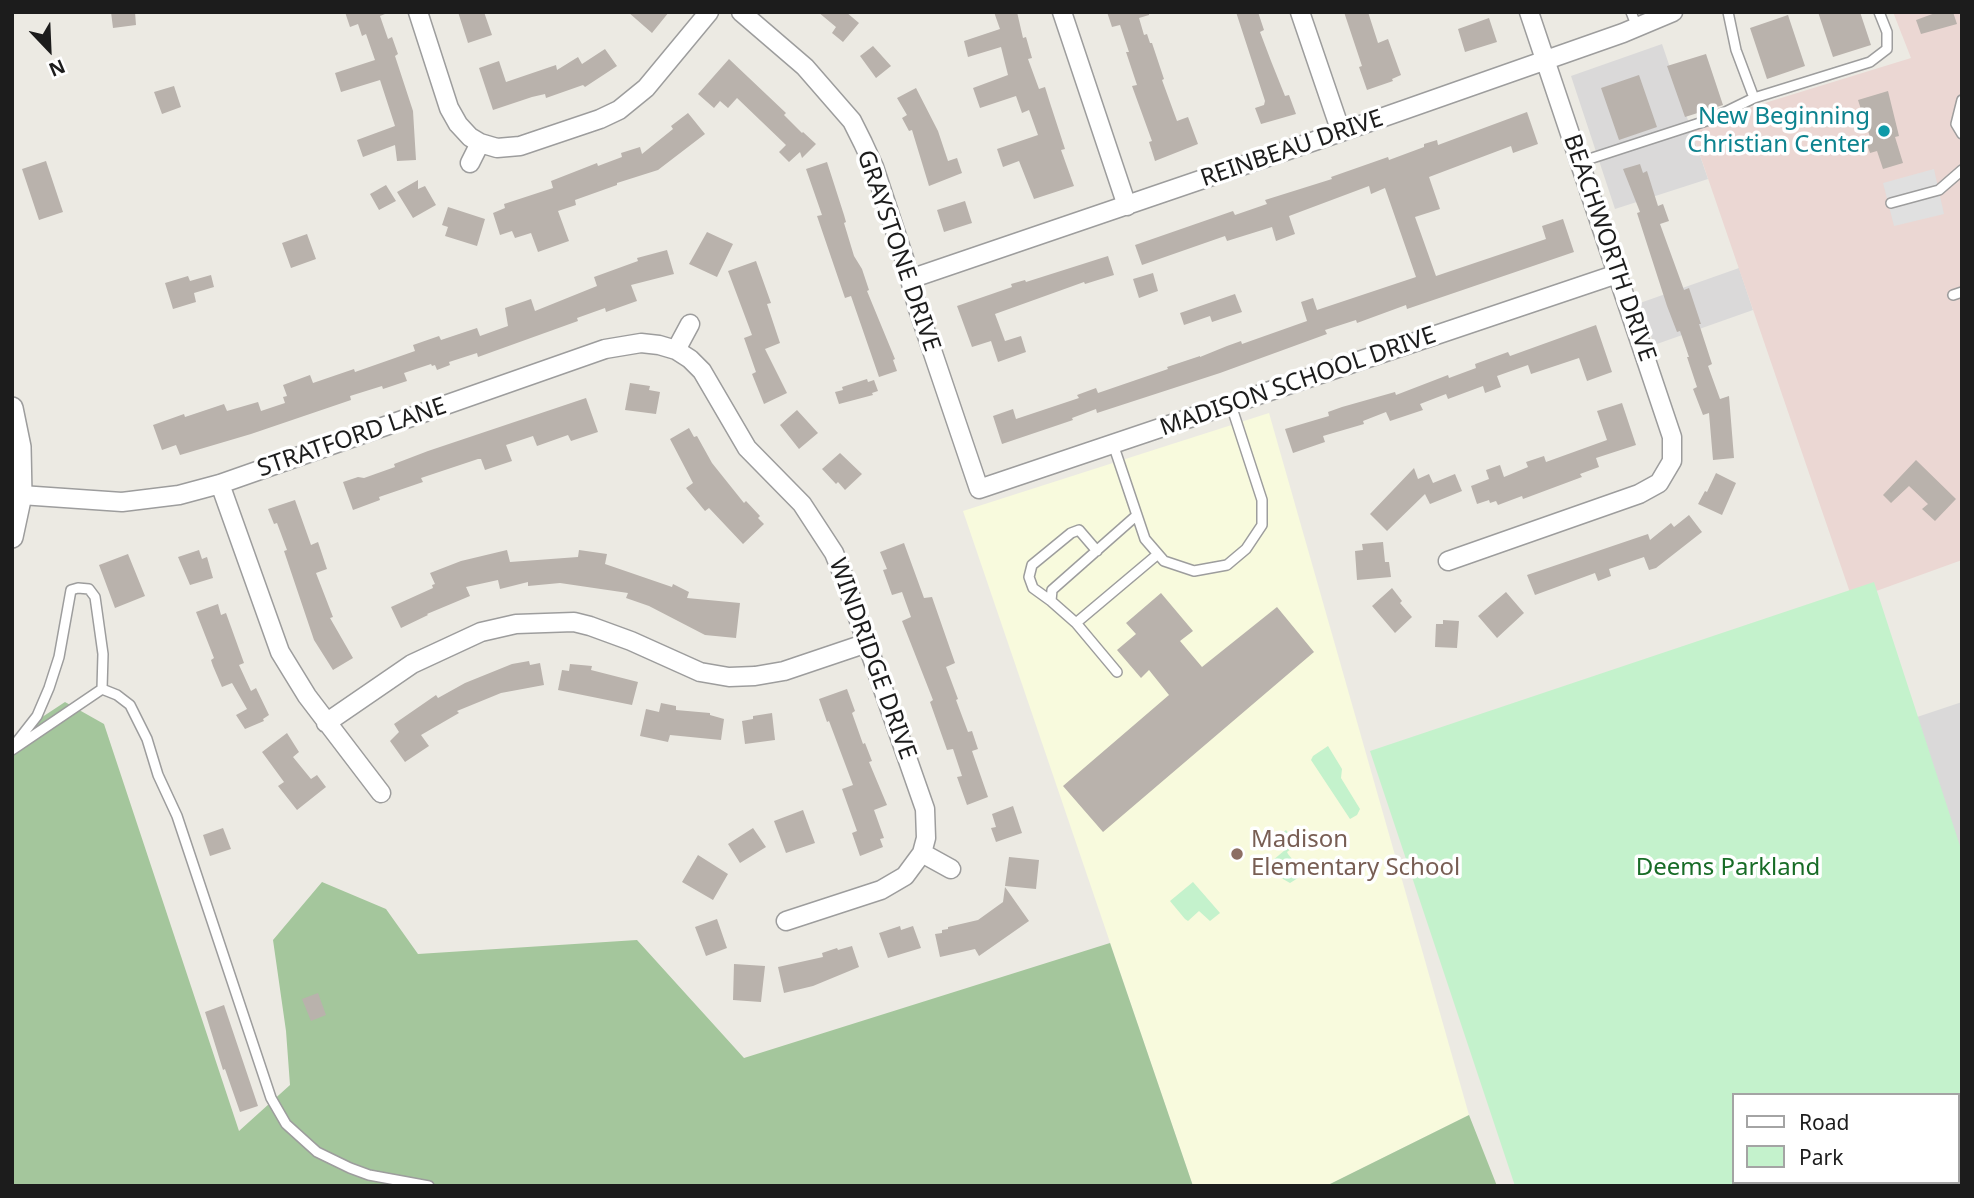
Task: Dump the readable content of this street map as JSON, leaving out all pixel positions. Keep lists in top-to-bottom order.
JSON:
{
  "streets": {
    "street": [
      "REINBEAU DRIVE",
      "BEACHWORTH DRIVE",
      "GRAYSTONE DRIVE",
      "MADISON SCHOOL DRIVE",
      "STRATFORD LANE",
      "WINDRIDGE DRIVE"
    ]
  },
  "crossings": [
    ["REINBEAU DRIVE", "BEACHWORTH DRIVE"],
    ["REINBEAU DRIVE", "GRAYSTONE DRIVE"],
    ["BEACHWORTH DRIVE", "MADISON SCHOOL DRIVE"],
    ["GRAYSTONE DRIVE", "MADISON SCHOOL DRIVE"],
    ["STRATFORD LANE", "WINDRIDGE DRIVE"]
  ],
  "parks": ["Deems Parkland"],
  "places": ["New Beginning Christian Center", "Madison Elementary School"],
  "legend": ["Road", "Park"],
  "north": "bottom right"
}
